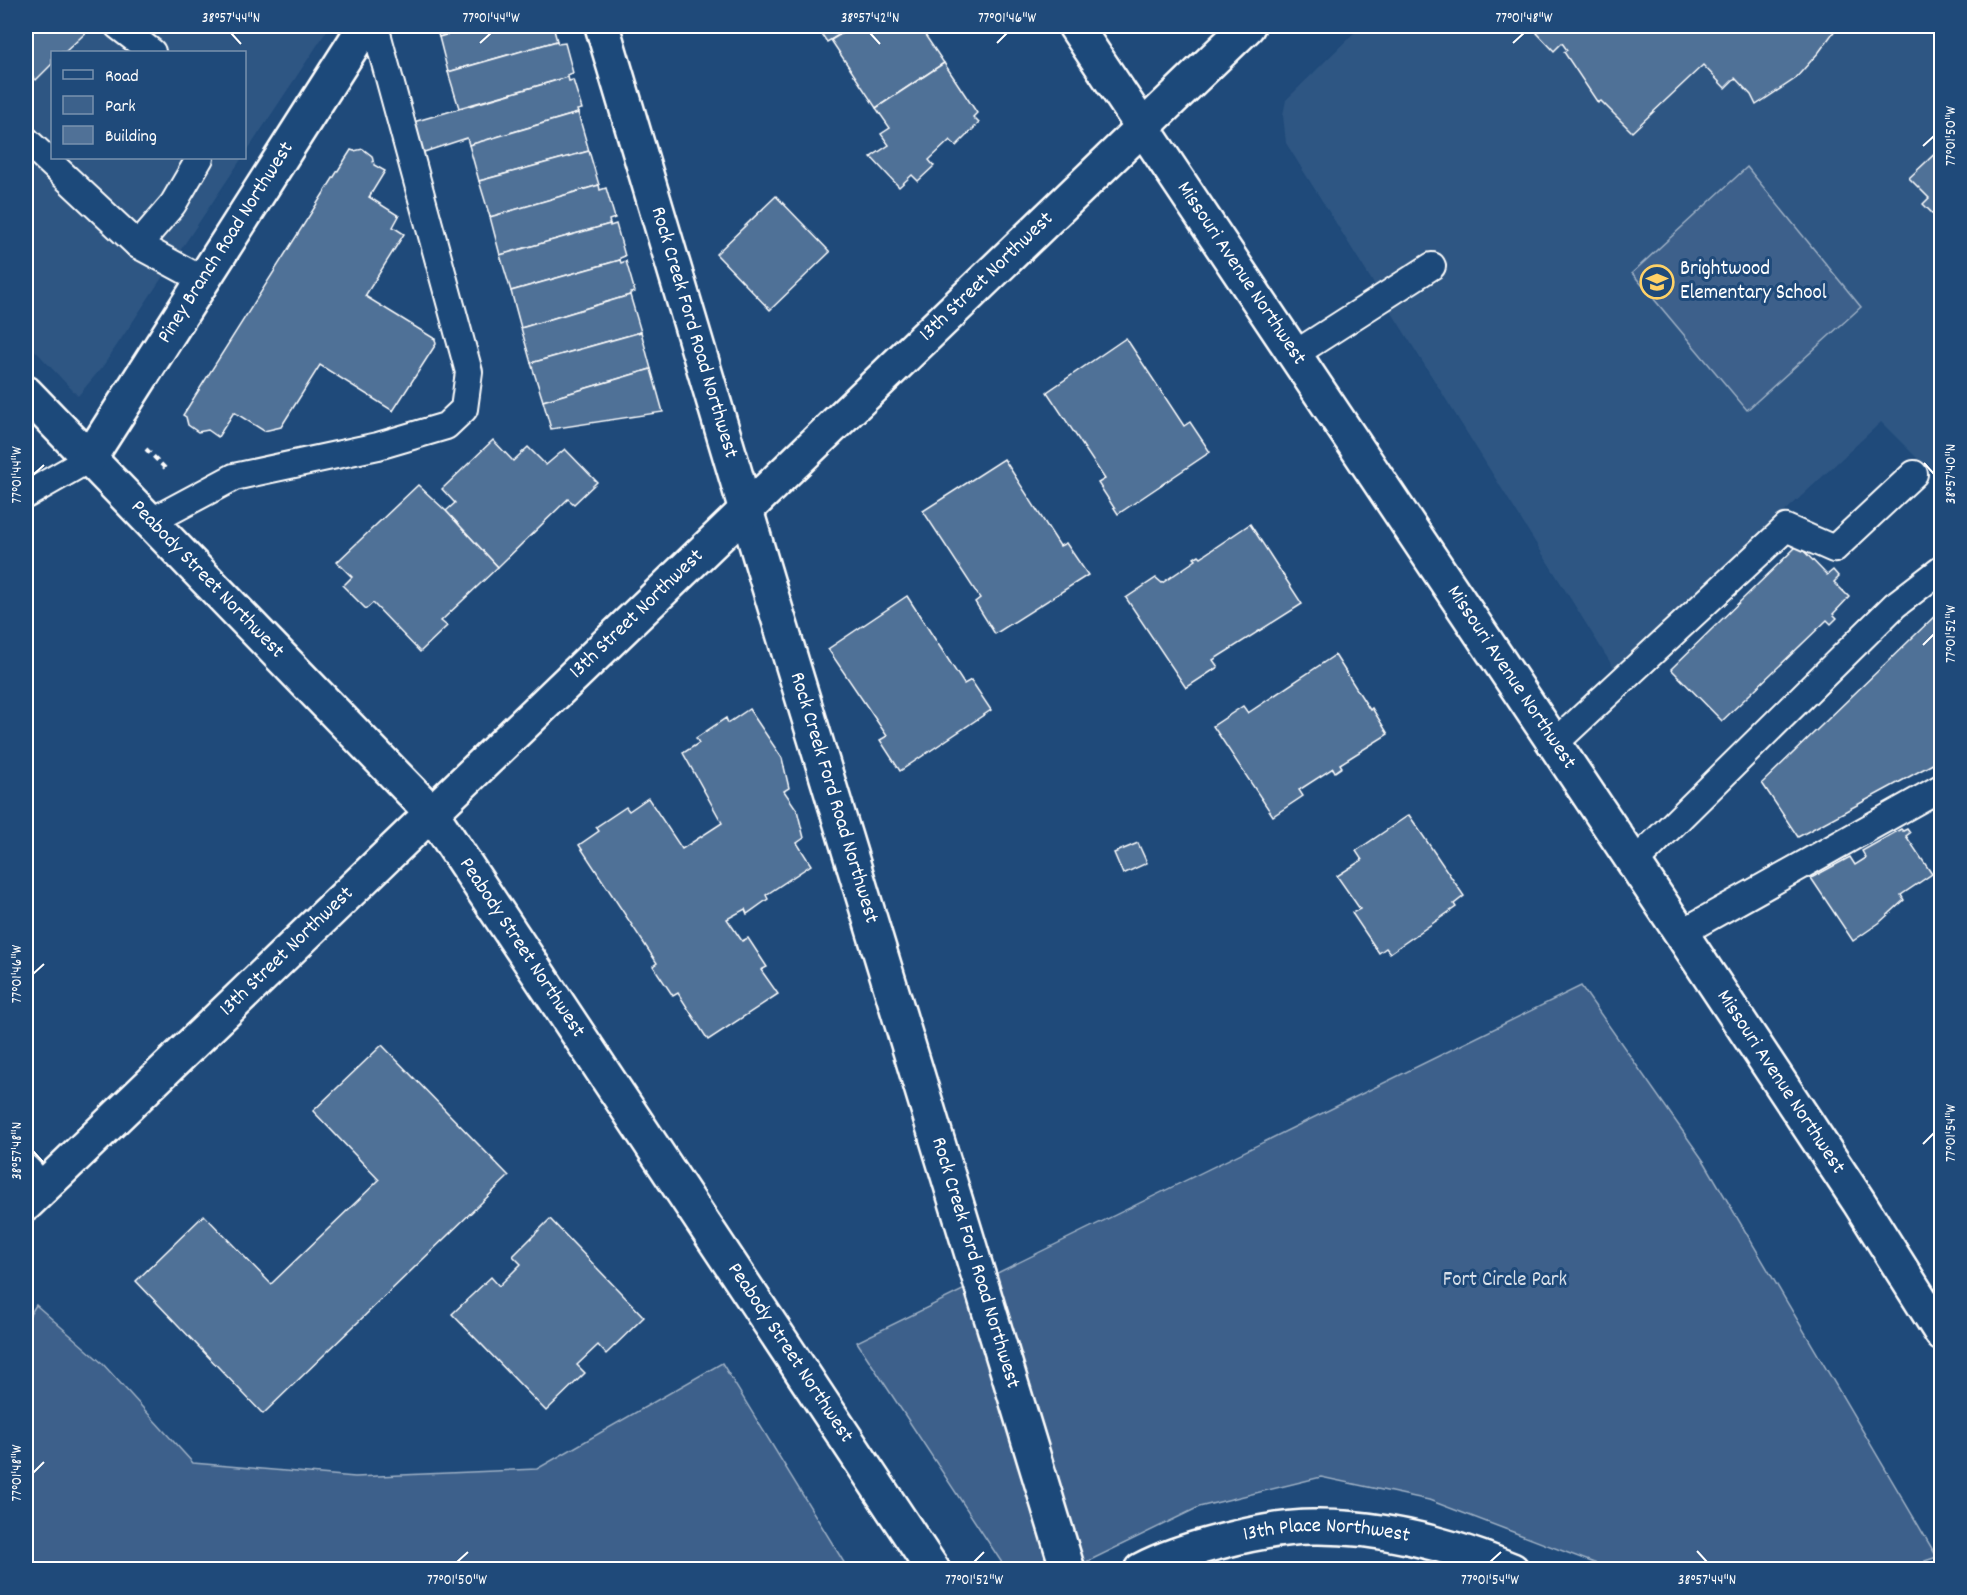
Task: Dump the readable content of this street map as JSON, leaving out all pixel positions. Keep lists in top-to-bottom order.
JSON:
{
  "streets": {
    "street": [
      "Piney Branch Road Northwest",
      "Missouri Avenue Northwest",
      "13th Street Northwest",
      "Rock Creek Ford Road Northwest",
      "Peabody Street Northwest",
      "13th Place Northwest"
    ]
  },
  "crossings": [
    ["Piney Branch Road Northwest", "Peabody Street Northwest"],
    ["Missouri Avenue Northwest", "13th Street Northwest"],
    ["13th Street Northwest", "Rock Creek Ford Road Northwest"],
    ["13th Street Northwest", "Peabody Street Northwest"]
  ],
  "parks": ["Fort Circle Park"],
  "places": {
    "school or university": ["Brightwood Elementary School"]
  },
  "legend": ["Road", "Park", "Building"],
  "coordinates": [
    "38°57'44\"N",
    "77°01'44\"W",
    "38°57'42\"N",
    "77°01'46\"W",
    "77°01'48\"W",
    "77°01'50\"W",
    "38°57'40\"N",
    "77°01'52\"W",
    "77°01'54\"W",
    "38°57'48\"N"
  ]
}
